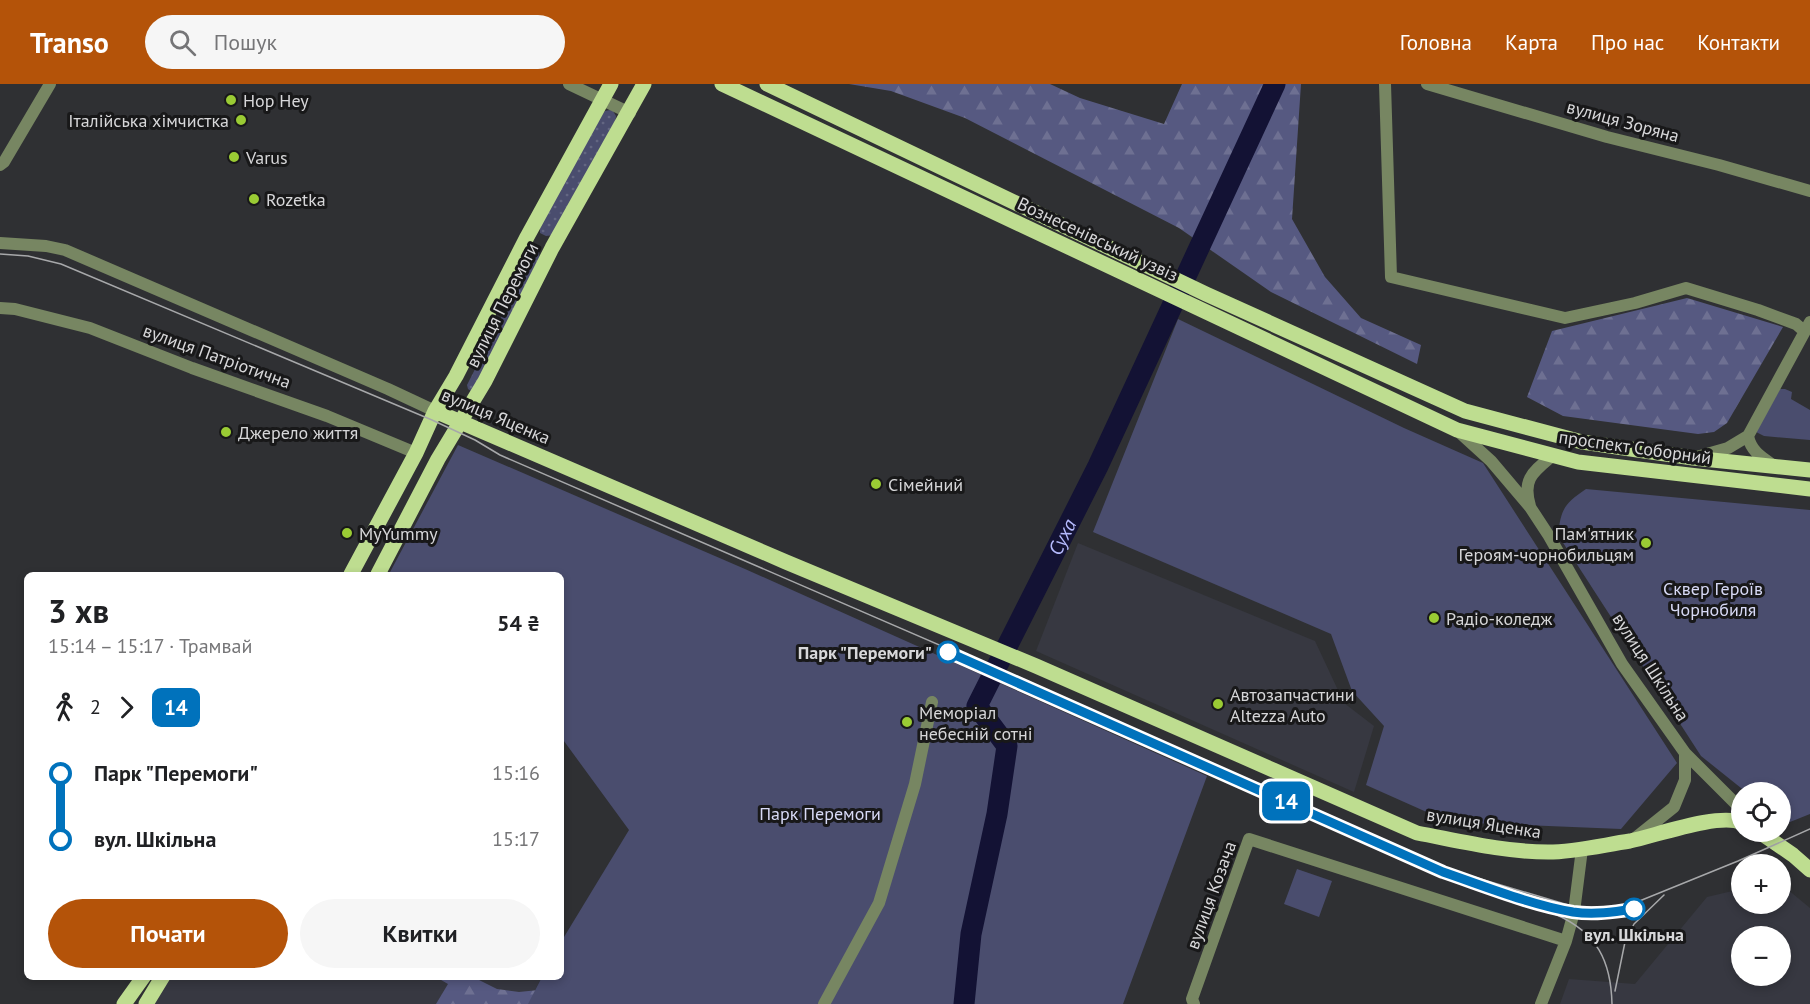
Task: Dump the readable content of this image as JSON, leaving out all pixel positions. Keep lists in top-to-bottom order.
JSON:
{
  "streets": {
    "main road": [
      "Вознесенівський узвіз",
      "вулиця Перемоги",
      "вулиця Яценка",
      "проспект Соборний"
    ],
    "street": [
      "вулиця Зоряна",
      "вулиця Патріотична",
      "вулиця Шкільна",
      "вулиця Козача"
    ]
  },
  "crossings": [
    ["Вознесенівський узвіз", "проспект Соборний"],
    ["Вознесенівський узвіз", "вулиця Шкільна"],
    ["вулиця Перемоги", "вулиця Патріотична"],
    ["вулиця Перемоги", "вулиця Яценка"],
    ["проспект Соборний", "вулиця Шкільна"]
  ],
  "water": ["Суха"],
  "parks": ["Сквер Героїв Чорнобиля", "Парк Перемоги"],
  "places": [
    "Hop Hey",
    "Італійська хімчистка",
    "Varus",
    "Rozetka",
    "Джерело життя",
    "Сімейний",
    "MyYummy",
    "Пам'ятник Героям-чорнобильцям",
    "Радіо-коледж",
    "Парк \"Перемоги\"",
    "Автозапчастини Altezza Auto",
    "Меморіал небесній сотні",
    "вул. Шкільна"
  ],
  "lines": ["tram line 14"],
  "page": {
    "header": "Transo",
    "search": "Пошук",
    "nav": [
      "Головна",
      "Карта",
      "Про нас",
      "Контакти"
    ],
    "on_map": "14",
    "heading": ["3 хв", "15:14 – 15:17 · Трамвай", "54 ₴"],
    "legs": ["2", "14"],
    "list": [
      {
        "name": "Парк \"Перемоги\"",
        "value": "15:16"
      },
      {
        "name": "вул. Шкільна",
        "value": "15:17"
      }
    ],
    "map_buttons": ["+", "−"],
    "buttons": ["Почати", "Квитки"]
  }
}
